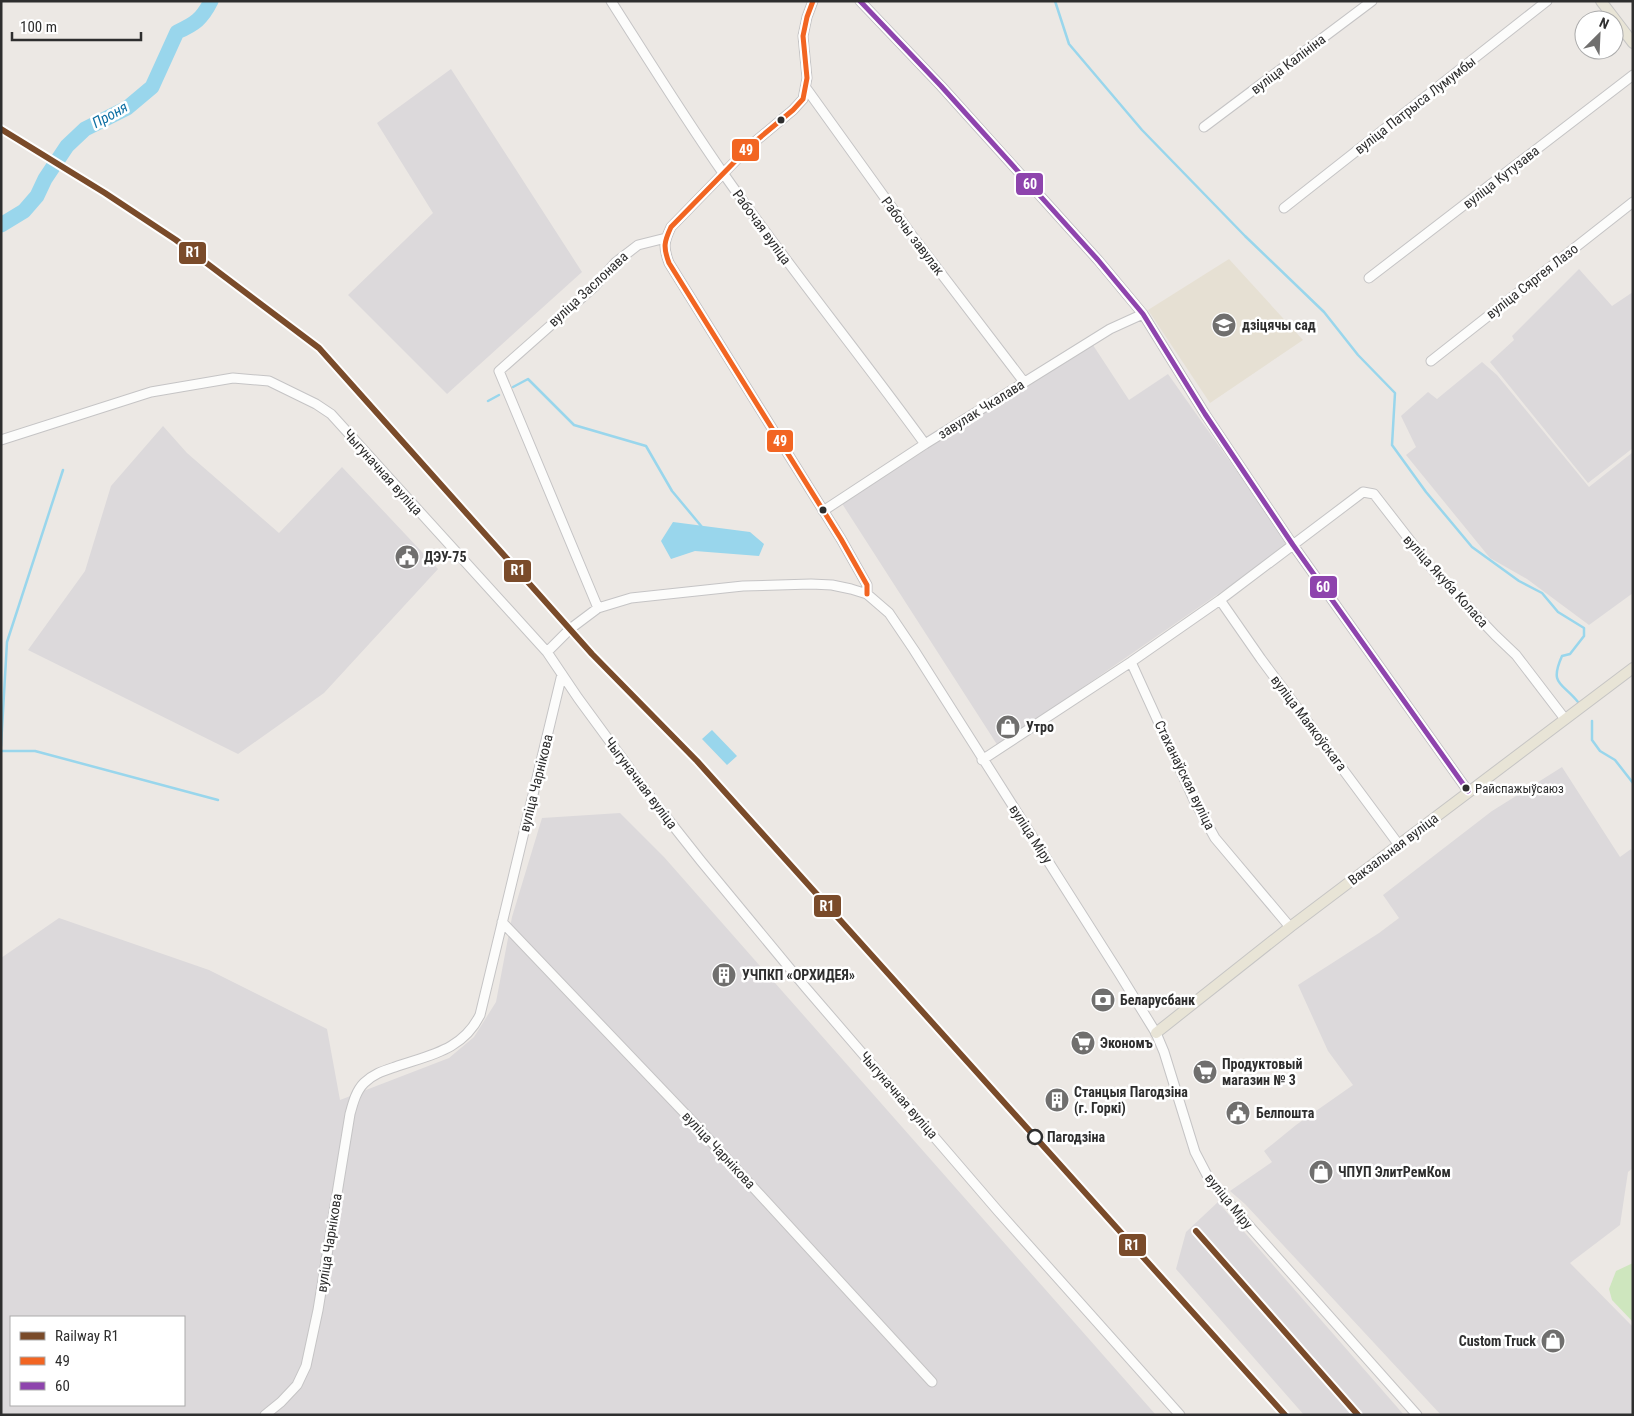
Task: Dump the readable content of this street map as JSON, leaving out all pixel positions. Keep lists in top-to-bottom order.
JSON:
{
  "streets": {
    "main road": ["Вакзальная вуліца"],
    "street": [
      "вуліца Калініна",
      "вуліца Патрыса Лумумбы",
      "вуліца Кутузава",
      "Рабочая вуліца",
      "Рабочы завулак",
      "вуліца Сяргея Лазо",
      "вуліца Заслонава",
      "завулак Чкалава",
      "Чыгуначная вуліца",
      "вуліца Якуба Коласа",
      "вуліца Маякоўскага",
      "Стаханаўская вуліца",
      "вуліца Чарнікова",
      "вуліца Міру"
    ]
  },
  "crossings": [
    ["Рабочая вуліца", "завулак Чкалава"],
    ["Рабочы завулак", "завулак Чкалава"],
    ["вуліца Заслонава", "вуліца Міру"],
    ["завулак Чкалава", "вуліца Міру"],
    ["Чыгуначная вуліца", "вуліца Чарнікова"],
    ["вуліца Якуба Коласа", "Вакзальная вуліца"],
    ["вуліца Маякоўскага", "Вакзальная вуліца"],
    ["Стаханаўская вуліца", "Вакзальная вуліца"],
    ["вуліца Міру", "Вакзальная вуліца"]
  ],
  "water": ["Проня"],
  "places": {
    "school or university": ["дзіцячы сад"],
    "public building": ["ДЭУ-75", "Белпошта"],
    "shop": ["Утро", "ЧПУП ЭлитРемКом", "Custom Truck"],
    "other": ["Райспажыўсаюз", "Пагодзіна"],
    "building": ["УЧПКП «ОРХИДЕЯ»", "Станцыя Пагодзіна (г. Горкі)"],
    "bank": ["Беларусбанк"],
    "supermarket": ["Экономъ", "Продуктовый магазин № 3"]
  },
  "lines": ["transit line 49", "transit line 60", "rail line R1"],
  "legend": ["Railway R1", "49", "60"],
  "scale_bar": "100 m",
  "north": "top right"
}
